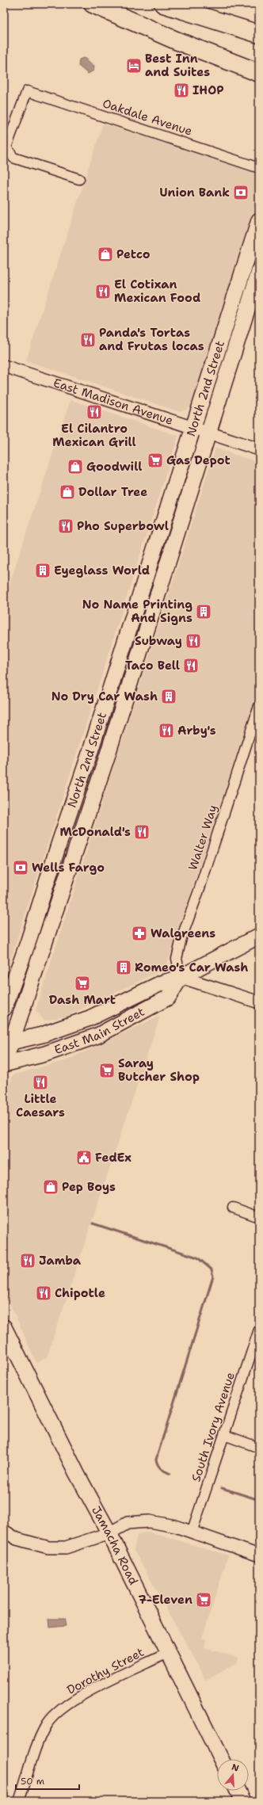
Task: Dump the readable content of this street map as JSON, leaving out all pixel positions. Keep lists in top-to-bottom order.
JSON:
{
  "streets": {
    "main road": ["North 2nd Street", "East Main Street", "Jamacha Road"],
    "street": [
      "Oakdale Avenue",
      "East Madison Avenue",
      "Walter Way",
      "South Ivory Avenue",
      "Dorothy Street"
    ]
  },
  "crossings": [
    ["North 2nd Street", "East Madison Avenue"],
    ["North 2nd Street", "East Main Street"],
    ["Walter Way", "East Main Street"],
    ["Jamacha Road", "Dorothy Street"]
  ],
  "places": {
    "hotel": ["Best Inn and Suites"],
    "restaurant": [
      "IHOP",
      "El Cotixan Mexican Food",
      "Panda's Tortas and Frutas locas",
      "El Cilantro Mexican Grill",
      "Pho Superbowl",
      "Subway",
      "Taco Bell",
      "Arby's",
      "McDonald's",
      "Little Caesars",
      "Jamba",
      "Chipotle"
    ],
    "bank": ["Union Bank", "Wells Fargo"],
    "shop": [
      "Petco",
      "Goodwill",
      "Dollar Tree",
      "Pep Boys"
    ],
    "supermarket": [
      "Gas Depot",
      "Dash Mart",
      "Saray Butcher Shop",
      "7-Eleven"
    ],
    "building": [
      "Eyeglass World",
      "No Name Printing And Signs",
      "No Dry Car Wash",
      "Romeo's Car Wash"
    ],
    "pharmacy": ["Walgreens"],
    "public building": ["FedEx"]
  },
  "scale_bar": "50 m",
  "north": "top"
}
